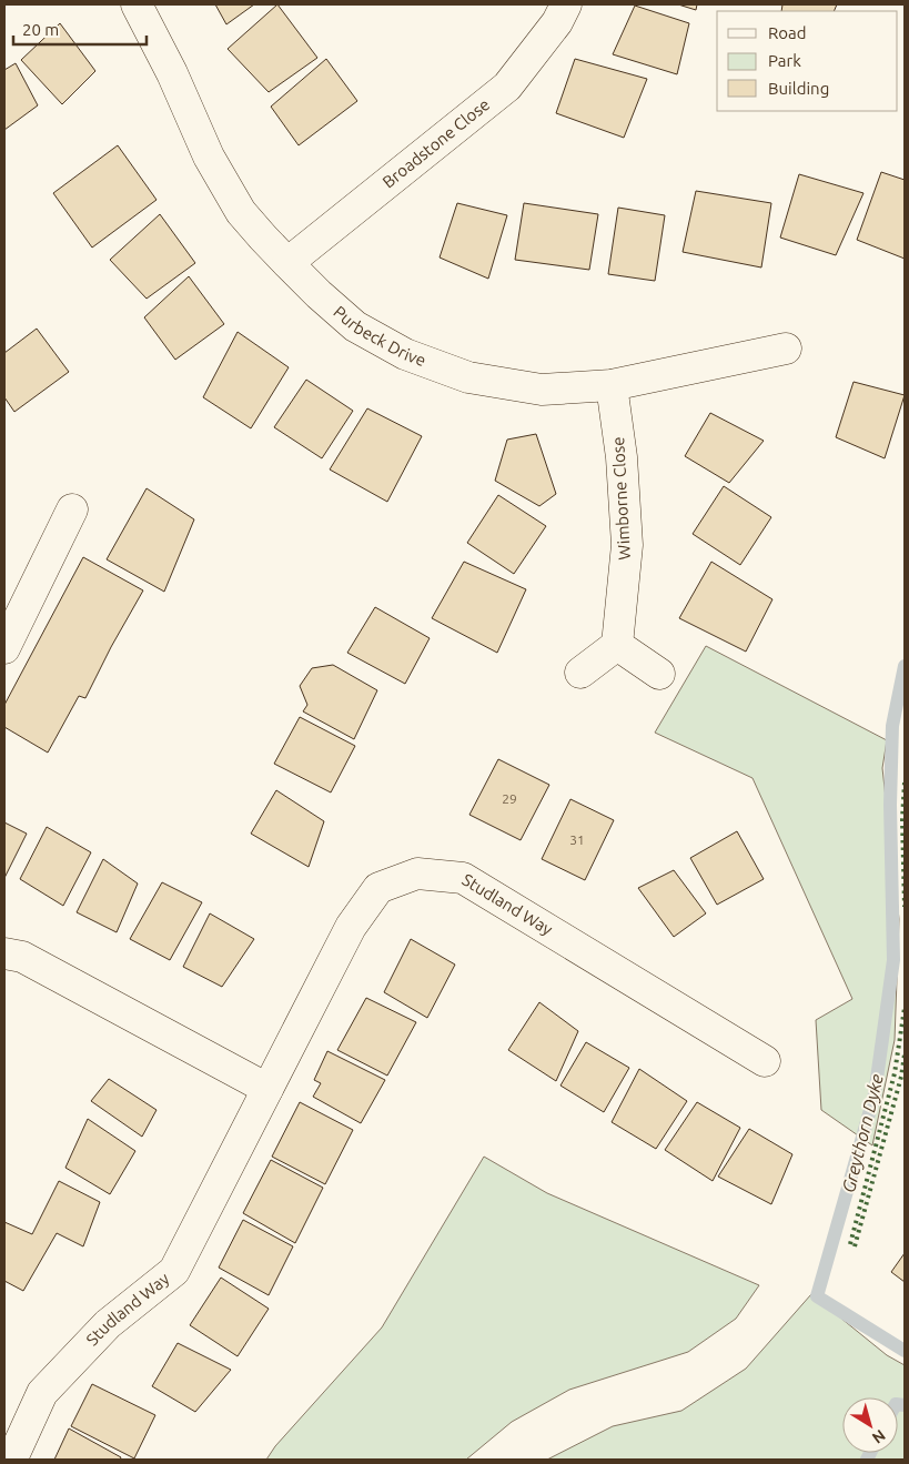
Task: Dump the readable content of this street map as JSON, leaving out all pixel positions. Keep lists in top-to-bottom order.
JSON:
{
  "streets": {
    "street": [
      "Broadstone Close",
      "Purbeck Drive",
      "Wimborne Close",
      "Studland Way"
    ]
  },
  "crossings": [
    ["Broadstone Close", "Purbeck Drive"],
    ["Purbeck Drive", "Wimborne Close"]
  ],
  "water": ["Greythorn Dyke"],
  "house_numbers": ["29", "31"],
  "legend": ["Road", "Park", "Building"],
  "scale_bar": "20 m",
  "north": "bottom right"
}
